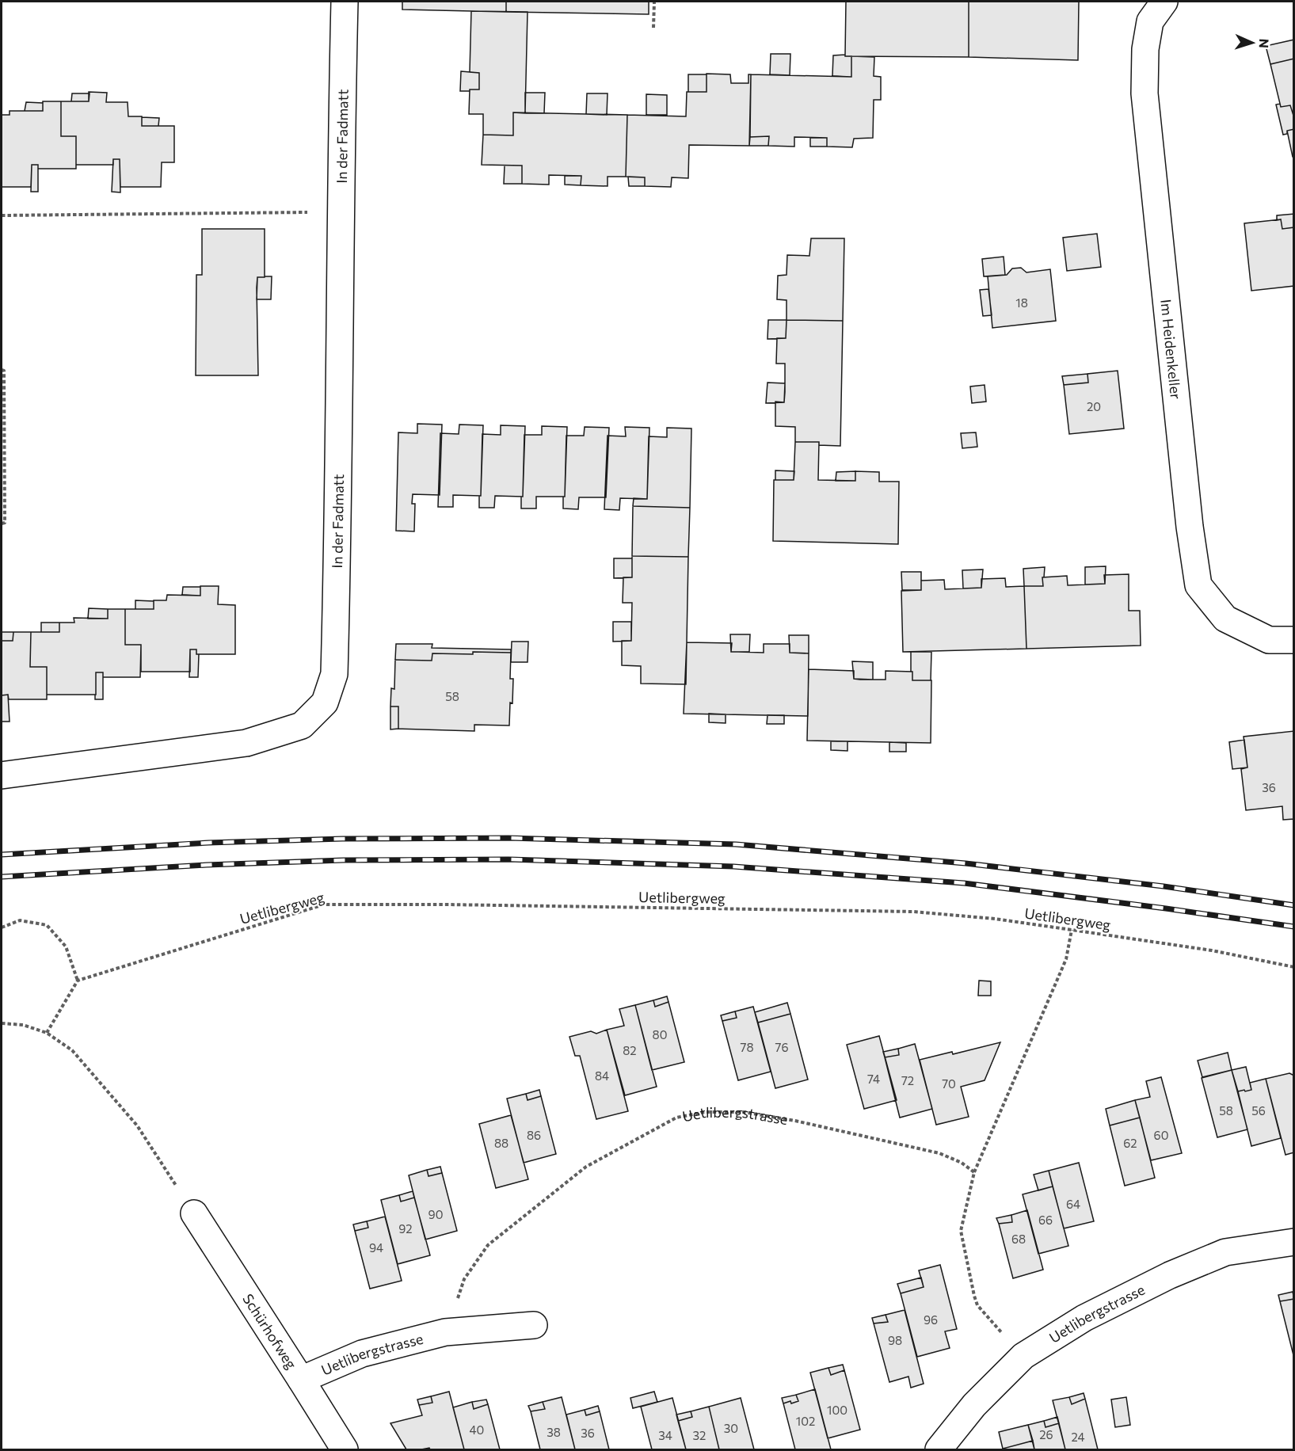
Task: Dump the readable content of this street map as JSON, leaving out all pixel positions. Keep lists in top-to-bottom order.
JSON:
{
  "streets": {
    "street": [
      "In der Fadmatt",
      "Im Heidenkeller",
      "Uetlibergstrasse",
      "Schürhofweg"
    ],
    "path": ["Uetlibergweg"]
  },
  "crossings": [
    ["Uetlibergstrasse", "Schürhofweg"]
  ],
  "house_numbers": [
    "18",
    "20",
    "58",
    "36",
    "80",
    "78",
    "76",
    "82",
    "84",
    "74",
    "72",
    "70",
    "58",
    "56",
    "86",
    "60",
    "88",
    "62",
    "64",
    "90",
    "66",
    "92",
    "68",
    "94",
    "96",
    "98",
    "100",
    "102",
    "30",
    "40",
    "38",
    "36",
    "26",
    "34",
    "32",
    "24"
  ],
  "north": "right"
}
